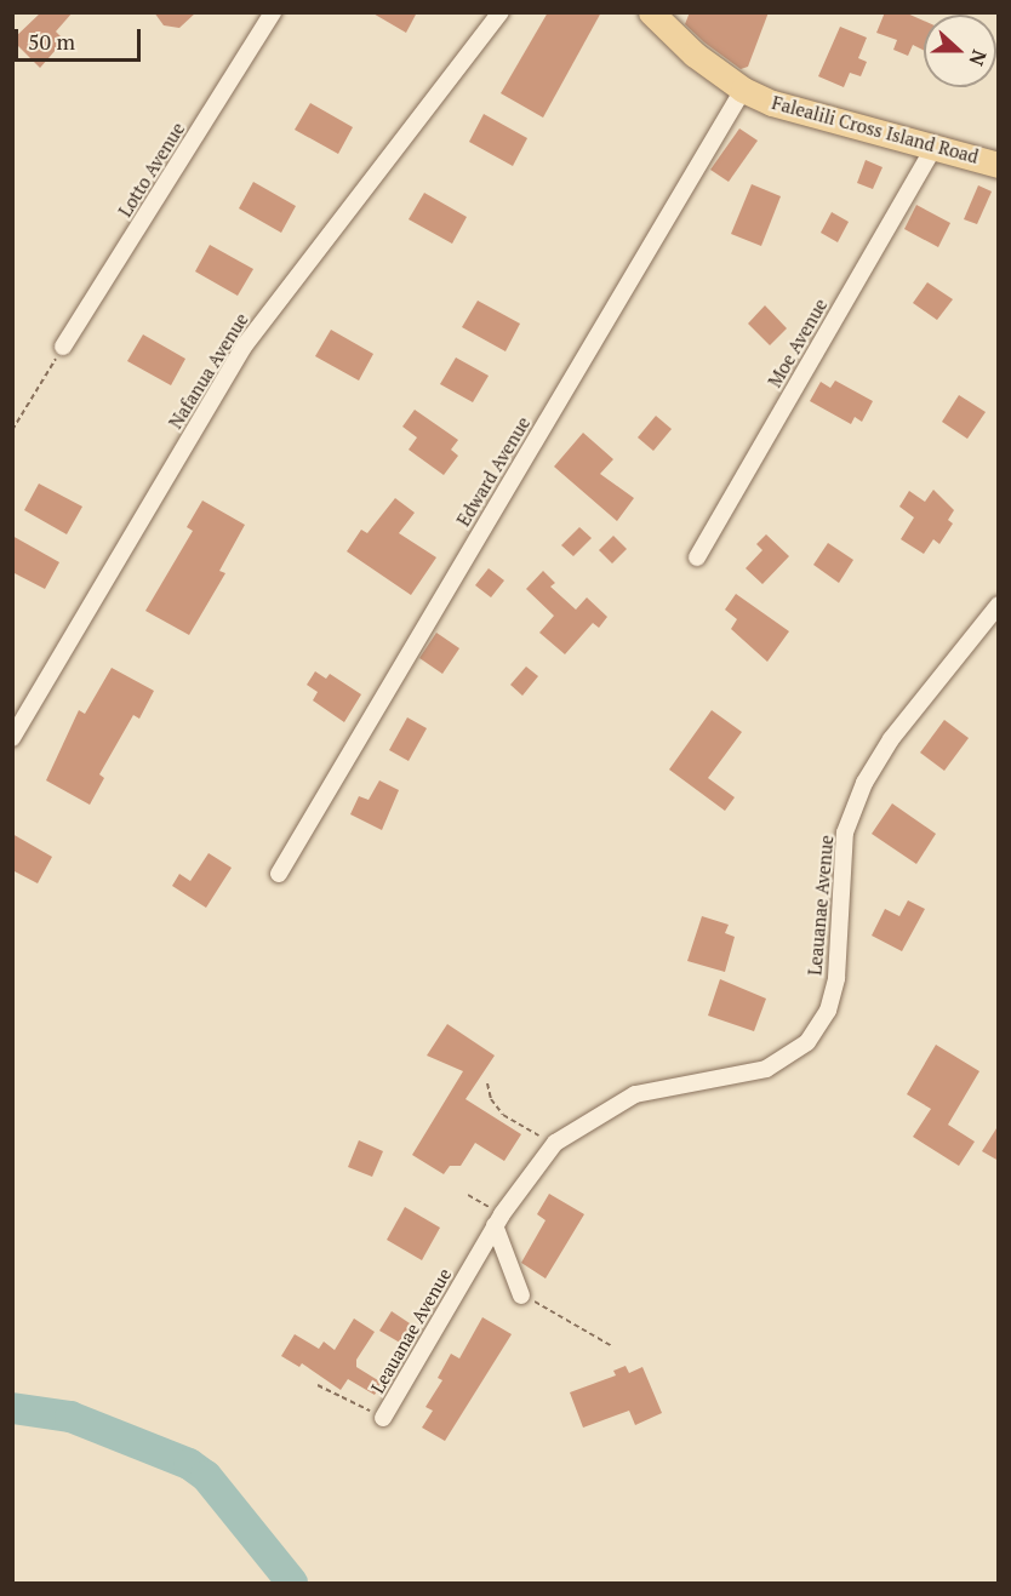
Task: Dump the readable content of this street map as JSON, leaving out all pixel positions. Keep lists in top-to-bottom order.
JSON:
{
  "streets": {
    "main road": ["Falealili Cross Island Road"],
    "street": [
      "Lotto Avenue",
      "Moe Avenue",
      "Nafanua Avenue",
      "Edward Avenue",
      "Leauanae Avenue"
    ]
  },
  "crossings": [
    ["Falealili Cross Island Road", "Moe Avenue"],
    ["Falealili Cross Island Road", "Edward Avenue"]
  ],
  "scale_bar": "50 m",
  "north": "right"
}
